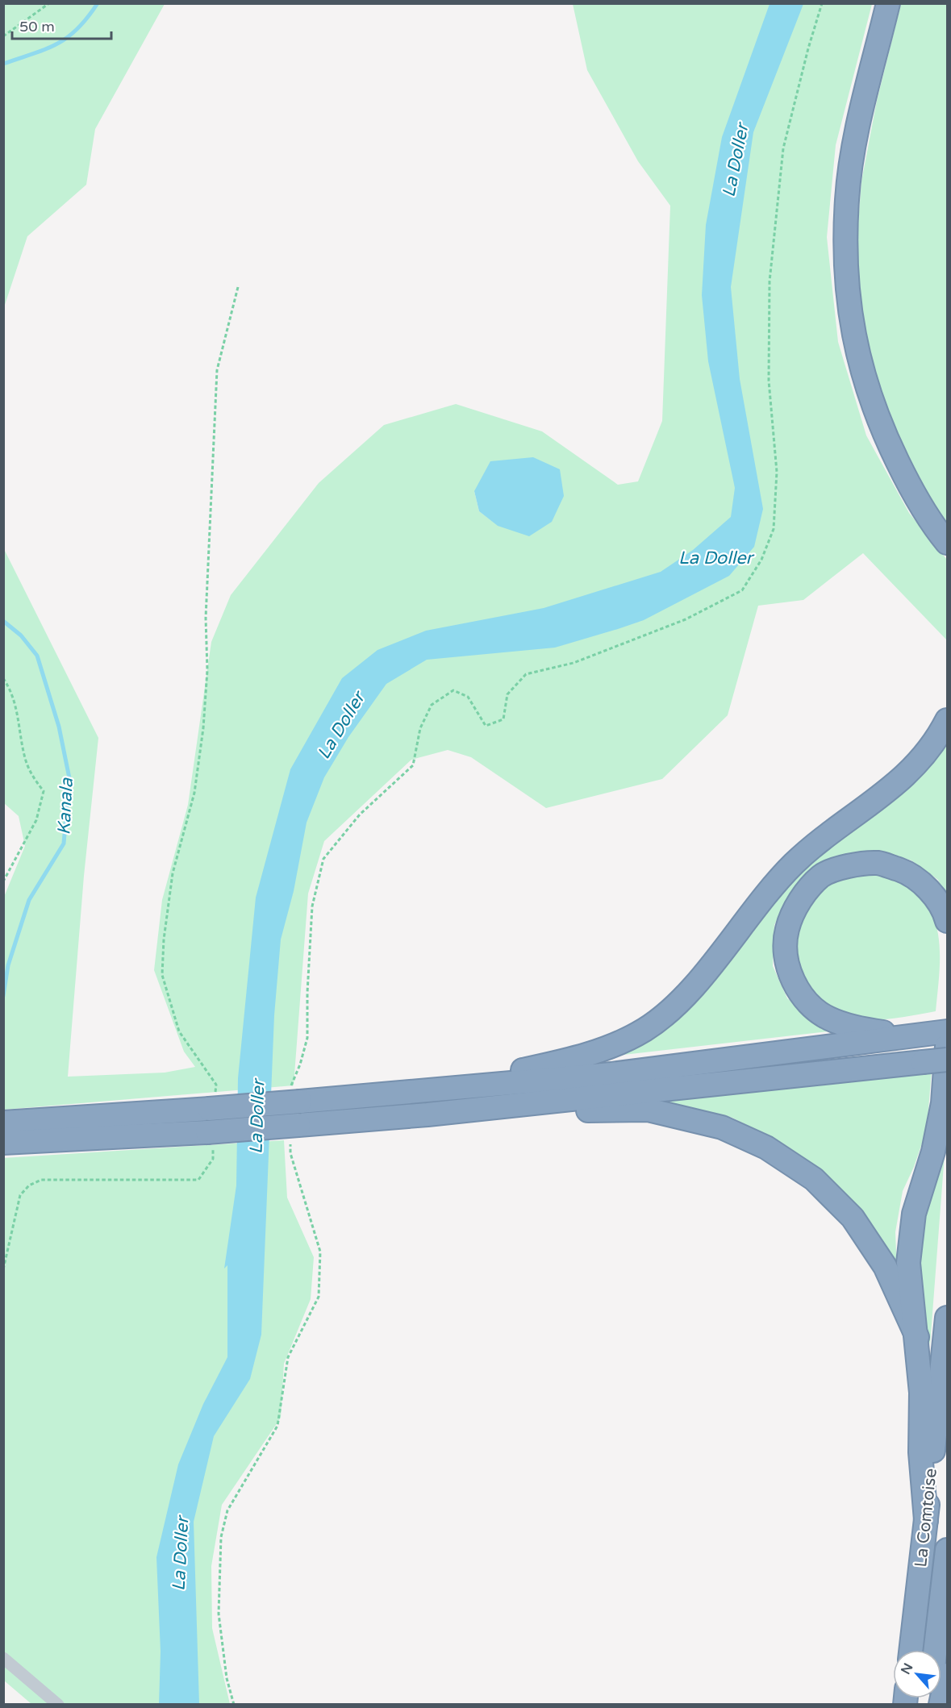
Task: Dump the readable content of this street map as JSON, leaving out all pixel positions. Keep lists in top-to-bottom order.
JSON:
{
  "streets": {
    "highway": ["La Comtoise"]
  },
  "water": ["La Doller", "Kanala"],
  "scale_bar": "50 m",
  "north": "top left"
}
